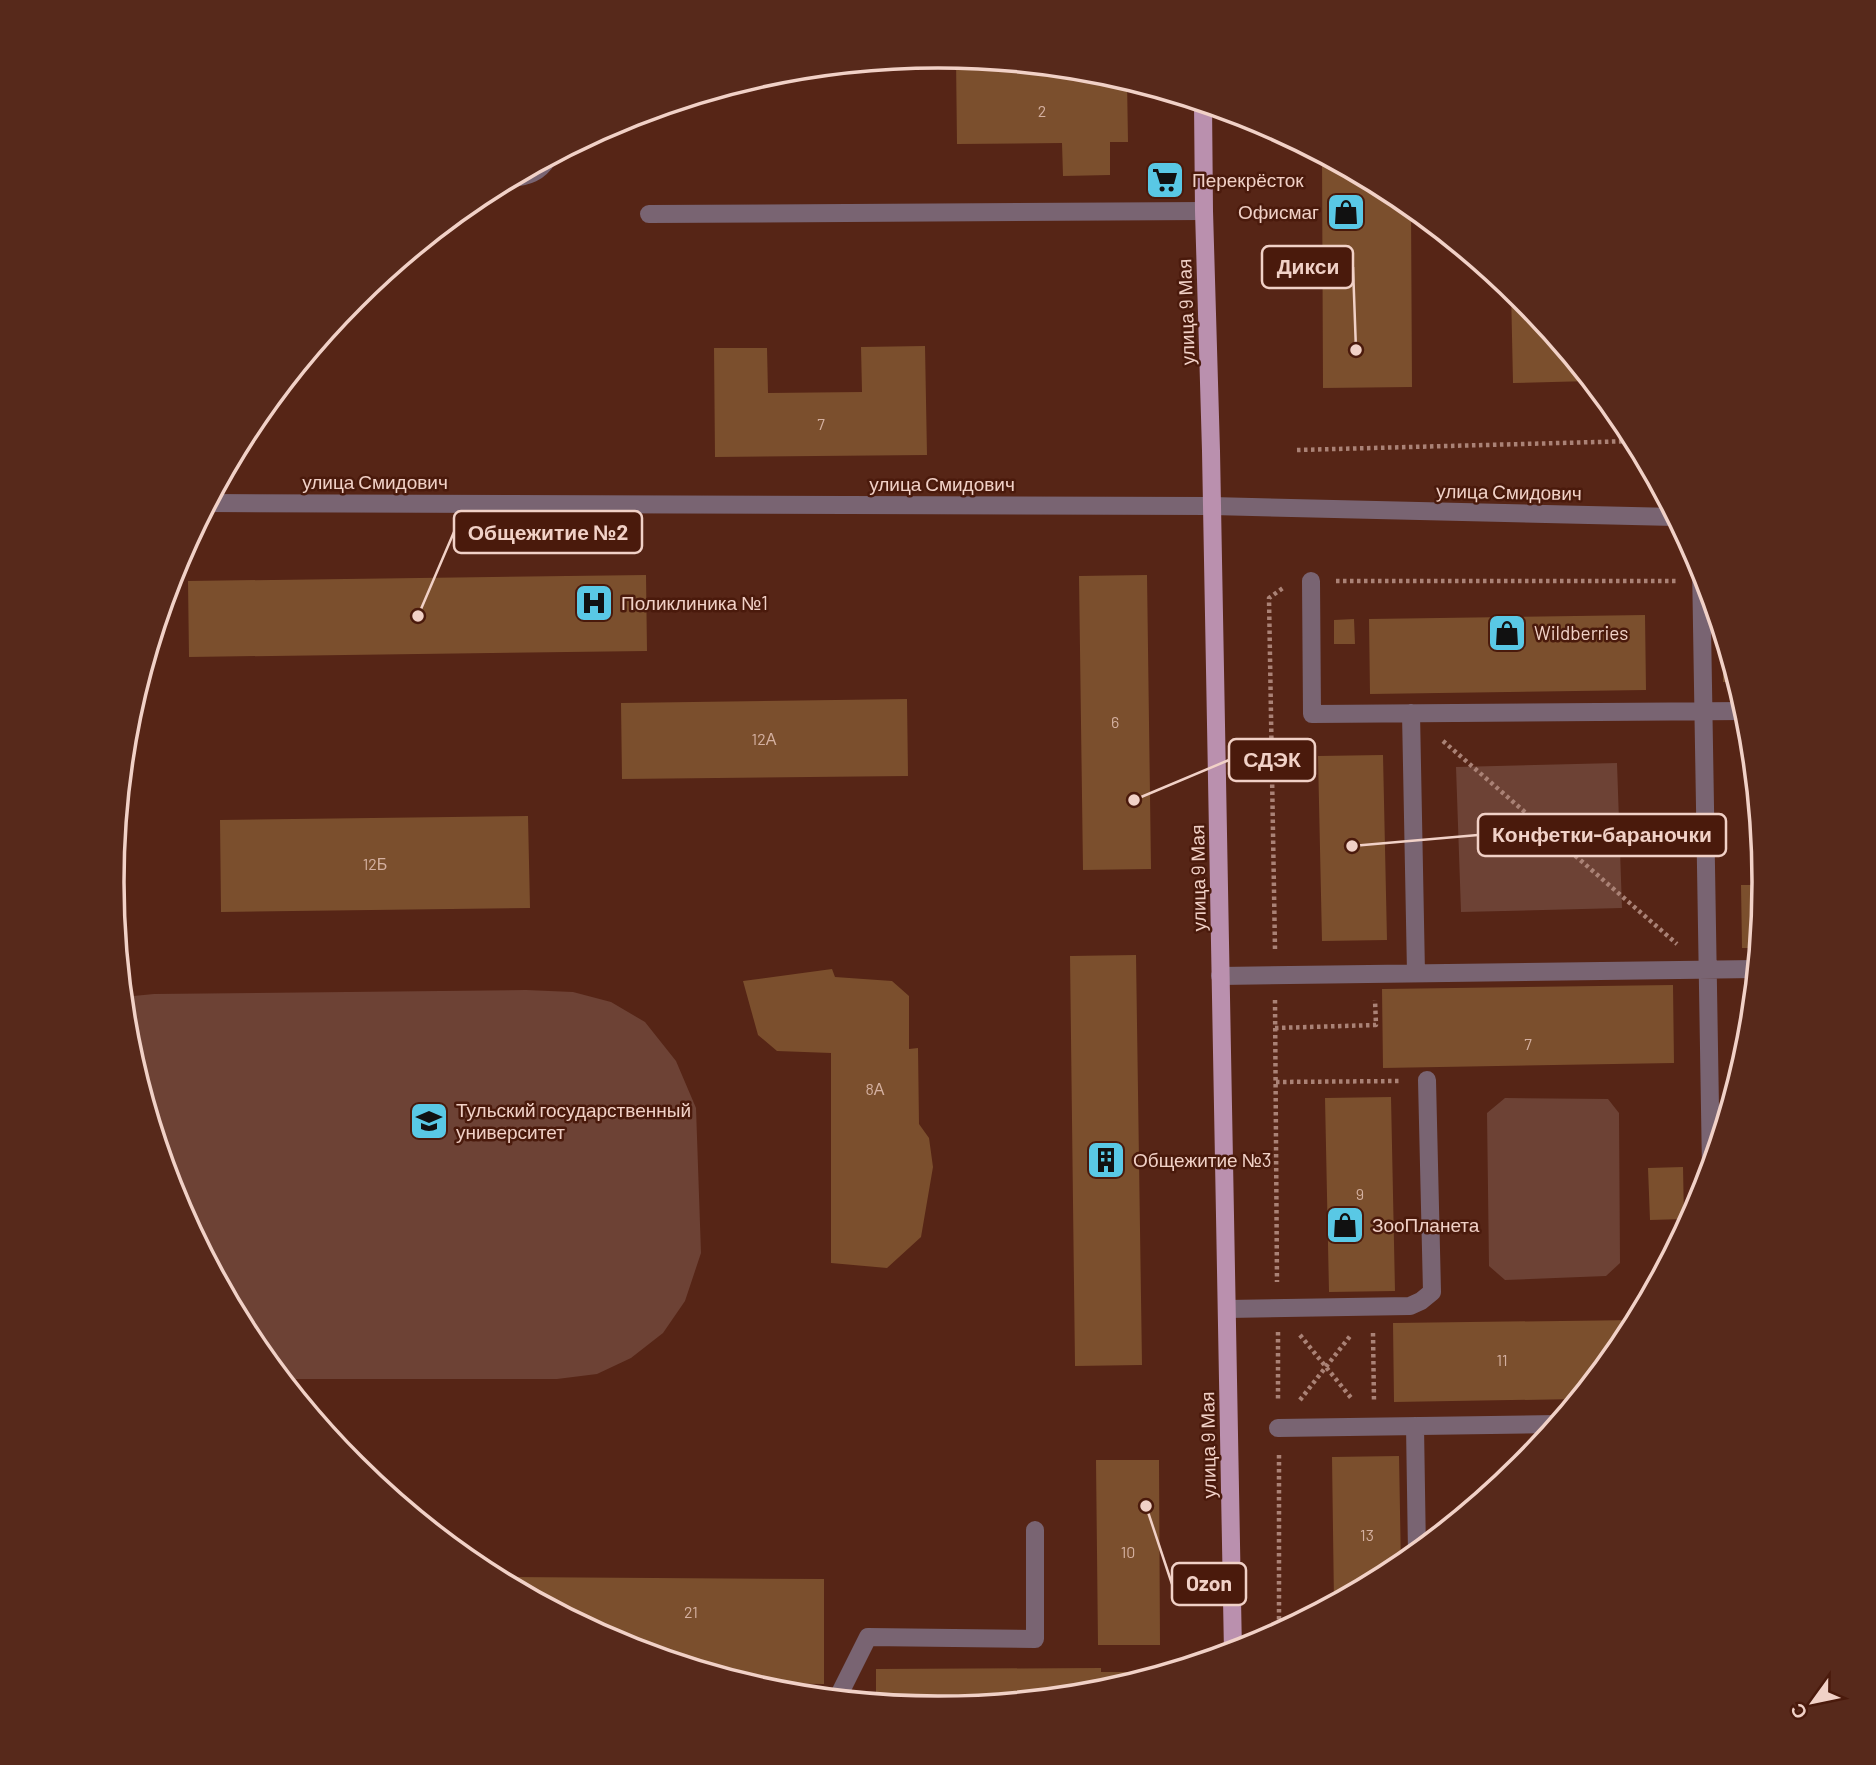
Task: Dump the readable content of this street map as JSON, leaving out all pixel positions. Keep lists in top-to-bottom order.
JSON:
{
  "streets": {
    "main road": ["улица 9 Мая"],
    "street": ["улица Смидович"]
  },
  "crossings": [
    ["улица 9 Мая", "улица Смидович"]
  ],
  "places": {
    "supermarket": ["Перекрёсток"],
    "shop": ["Офисмаг", "Wildberries", "ЗооПланета"],
    "other": [
      "Дикси",
      "Общежитие №2",
      "СДЭК",
      "Конфетки-бараночки",
      "Ozon"
    ],
    "hospital": ["Поликлиника №1"],
    "school or university": ["Тульский государственный университет"],
    "building": ["Общежитие №3"]
  },
  "house_numbers": [
    "2",
    "7",
    "6",
    "12А",
    "12Б",
    "7",
    "8А",
    "9",
    "11",
    "13",
    "10",
    "21"
  ],
  "north": "bottom left"
}
